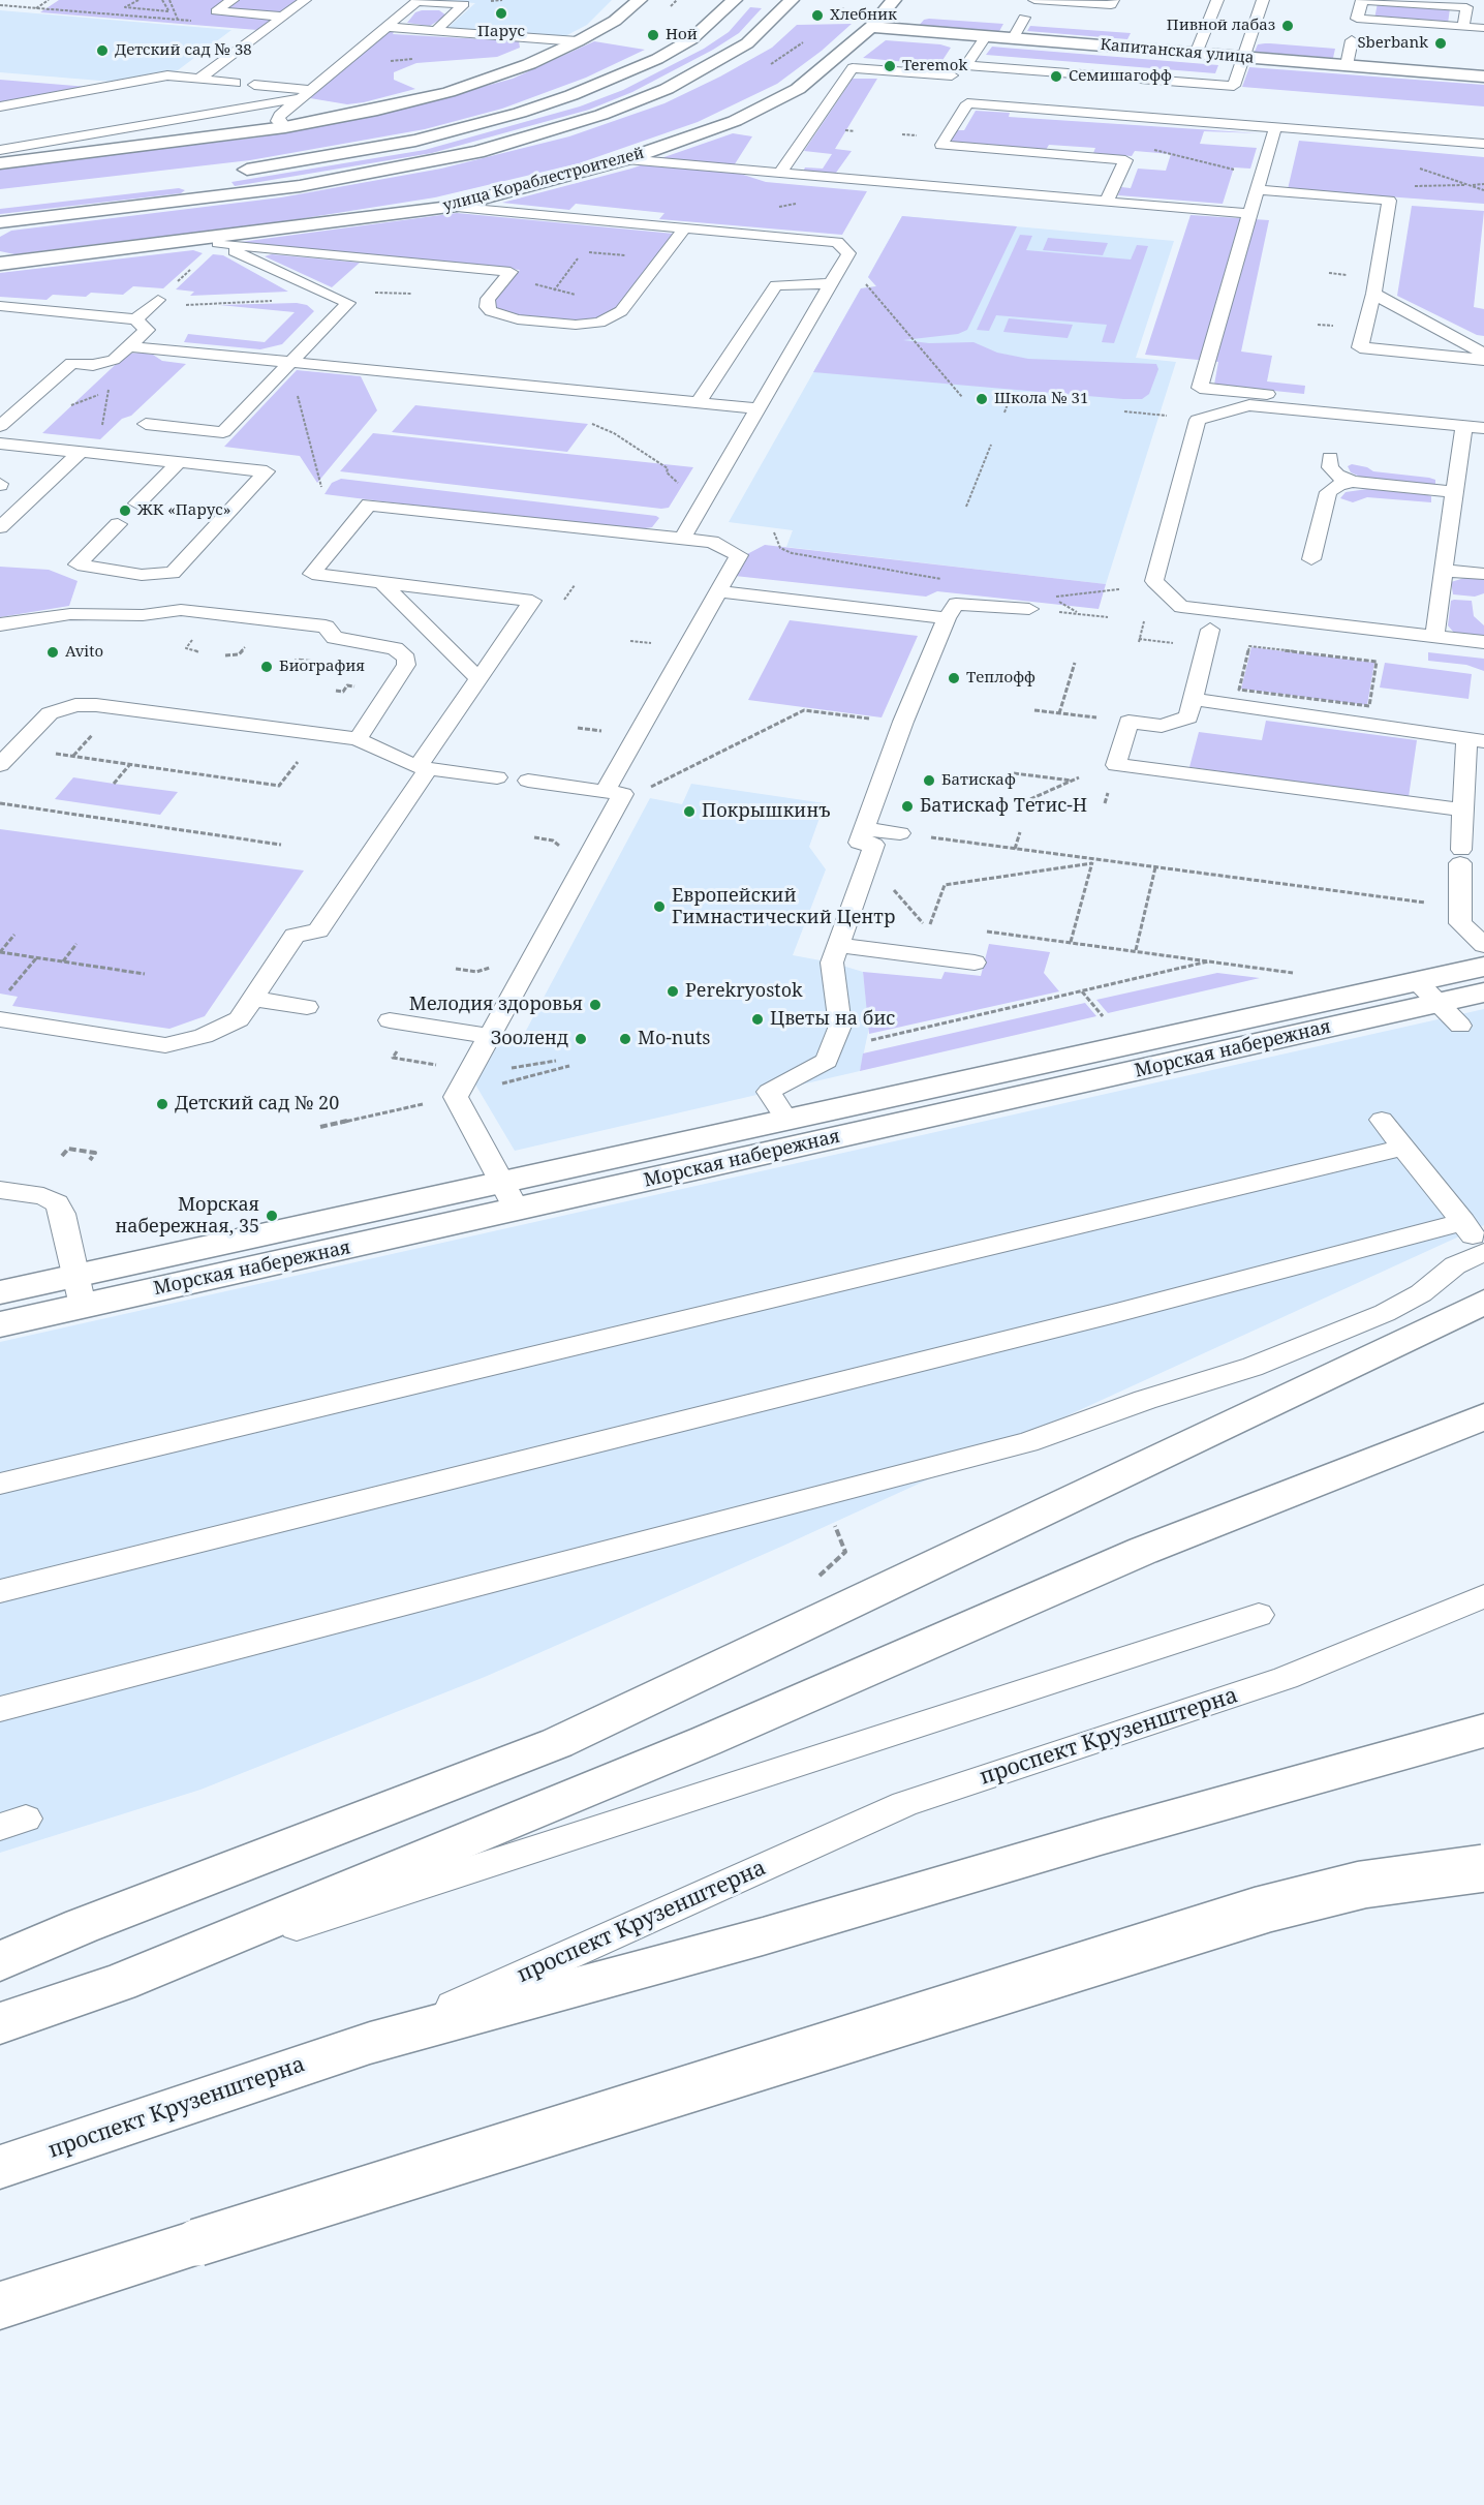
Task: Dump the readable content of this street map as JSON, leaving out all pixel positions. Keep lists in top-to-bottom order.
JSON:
{
  "streets": {
    "main road": [
      "Капитанская улица",
      "улица Кораблестроителей",
      "Морская набережная",
      "проспект Крузенштерна"
    ]
  },
  "crossings": [
    ["Капитанская улица", "улица Кораблестроителей"]
  ],
  "places": [
    "Парус",
    "Хлебник",
    "Пивной лабаз",
    "Ной",
    "Sberbank",
    "Детский сад № 38",
    "Teremok",
    "Семишагофф",
    "Школа № 31",
    "ЖК «Парус»",
    "Avito",
    "Биография",
    "Теплофф",
    "Батискаф",
    "Батискаф Тетис-Н",
    "Покрышкинъ",
    "Европейский Гимнастический Центр",
    "Perekryostok",
    "Мелодия здоровья",
    "Цветы на бис",
    "Зооленд",
    "Mo-nuts",
    "Детский сад № 20",
    "Морская набережная, 35"
  ]
}
